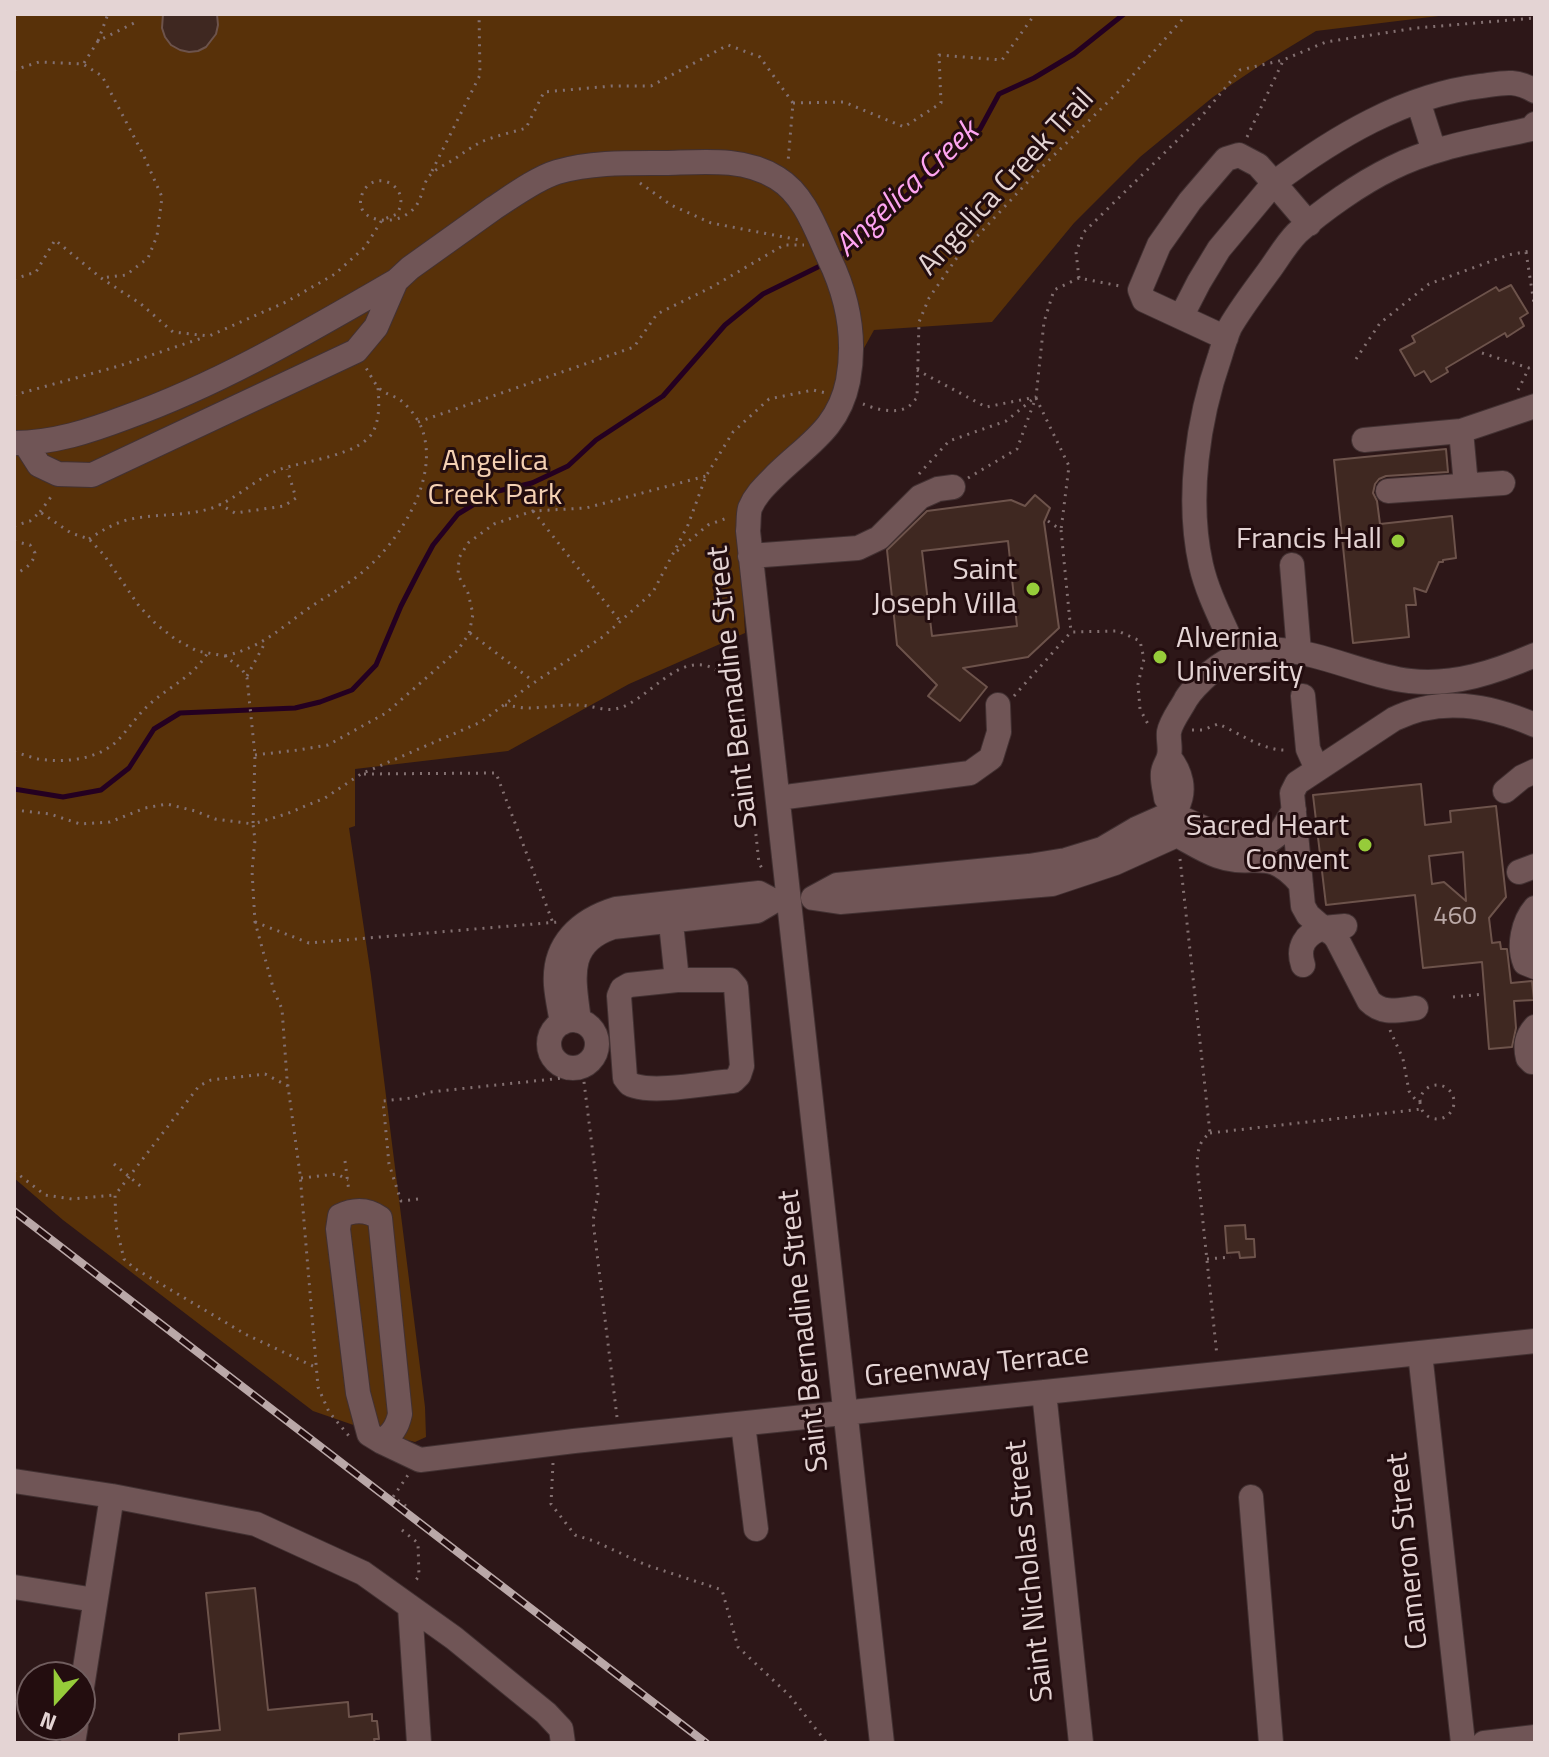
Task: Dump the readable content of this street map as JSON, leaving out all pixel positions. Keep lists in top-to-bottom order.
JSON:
{
  "streets": {
    "street": [
      "Saint Bernadine Street",
      "Greenway Terrace",
      "Cameron Street",
      "Saint Nicholas Street"
    ],
    "path": ["Angelica Creek Trail"]
  },
  "crossings": [
    ["Angelica Creek Trail", "Saint Bernadine Street"],
    ["Saint Bernadine Street", "Greenway Terrace"],
    ["Greenway Terrace", "Cameron Street"],
    ["Greenway Terrace", "Saint Nicholas Street"]
  ],
  "water": ["Angelica Creek"],
  "parks": ["Angelica Creek Park"],
  "places": [
    "Francis Hall",
    "Saint Joseph Villa",
    "Alvernia University",
    "Sacred Heart Convent"
  ],
  "house_numbers": ["460"],
  "north": "bottom"
}
